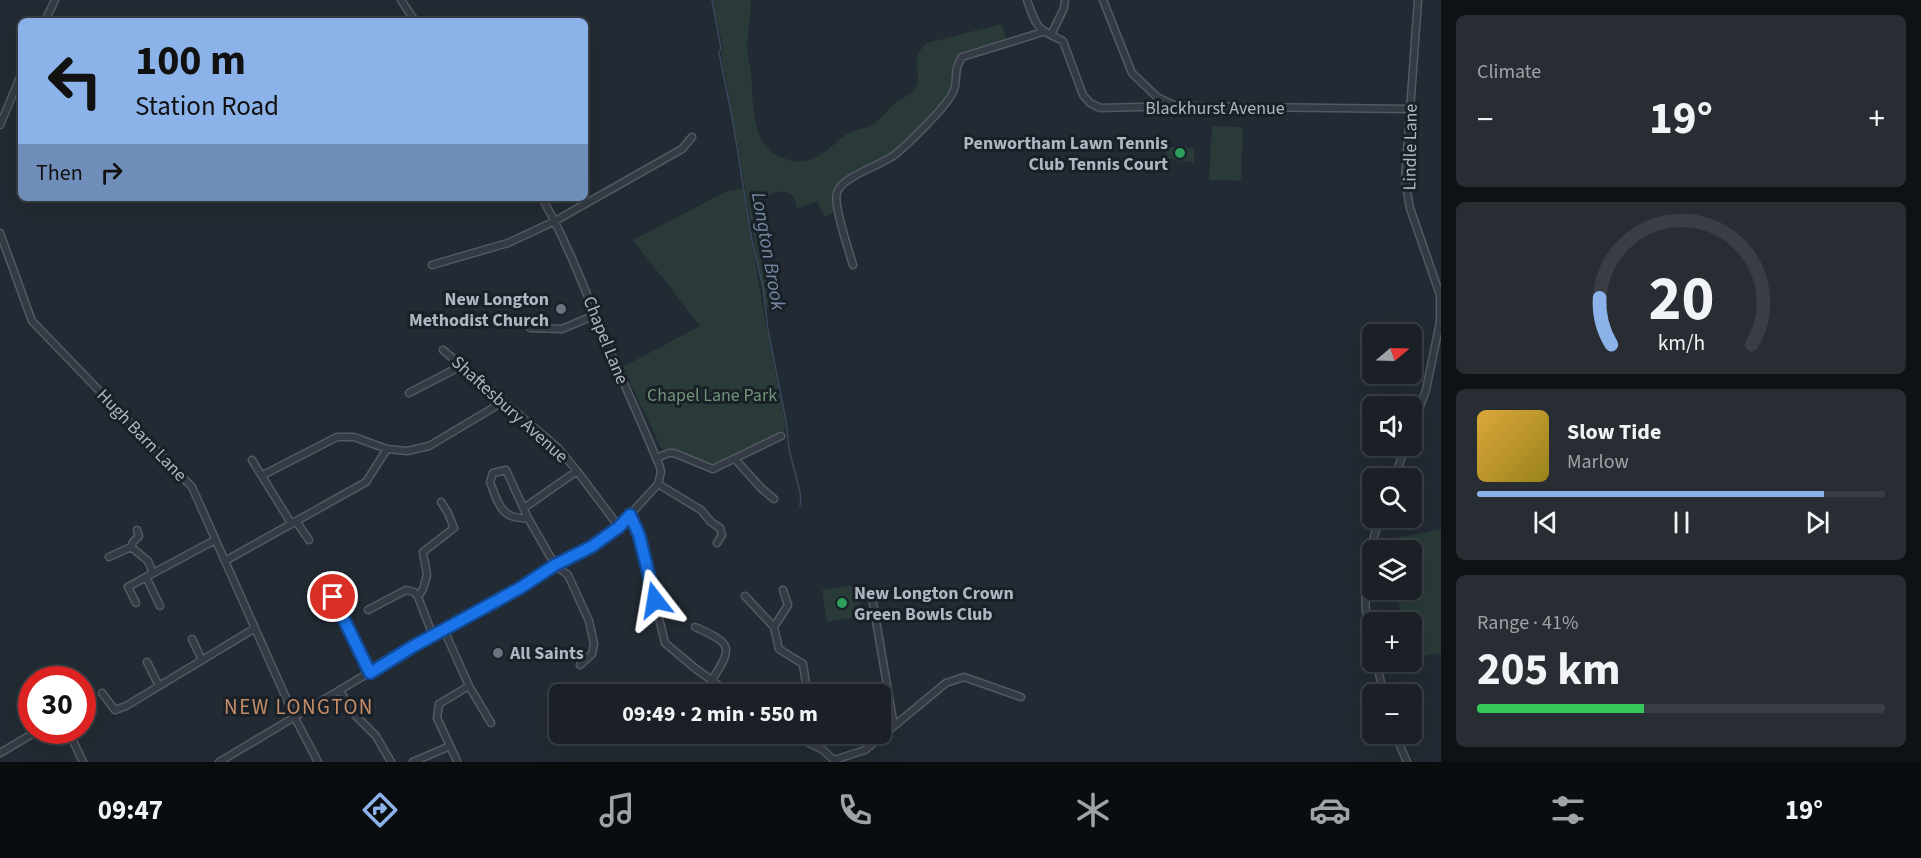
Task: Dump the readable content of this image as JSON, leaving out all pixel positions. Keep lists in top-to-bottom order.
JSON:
{
  "streets": {
    "street": [
      "Blackhurst Avenue",
      "Lindle Lane",
      "Chapel Lane",
      "Shaftesbury Avenue",
      "Hugh Barn Lane"
    ]
  },
  "crossings": [
    ["Blackhurst Avenue", "Lindle Lane"]
  ],
  "districts": ["NEW LONGTON"],
  "water": ["Longton Brook"],
  "parks": ["Chapel Lane Park"],
  "places": [
    "Penwortham Lawn Tennis Club Tennis Court",
    "New Longton Methodist Church",
    "New Longton Crown Green Bowls Club",
    "All Saints"
  ],
  "north": "right",
  "page": {
    "tile": [
      "Climate",
      ["Range · 41%", "205 km"]
    ],
    "turn": ["100 m", "Station Road"],
    "heat": ["−", "19°", "+"],
    "then": "Then",
    "map_buttons": ["+", "−"],
    "song": ["Slow Tide", "Marlow"],
    "limit": "30",
    "trip": "09:49 · 2 min · 550 m",
    "tabs": ["09:47", "19°"],
    "gauge": ["20", "km/h"]
  }
}
